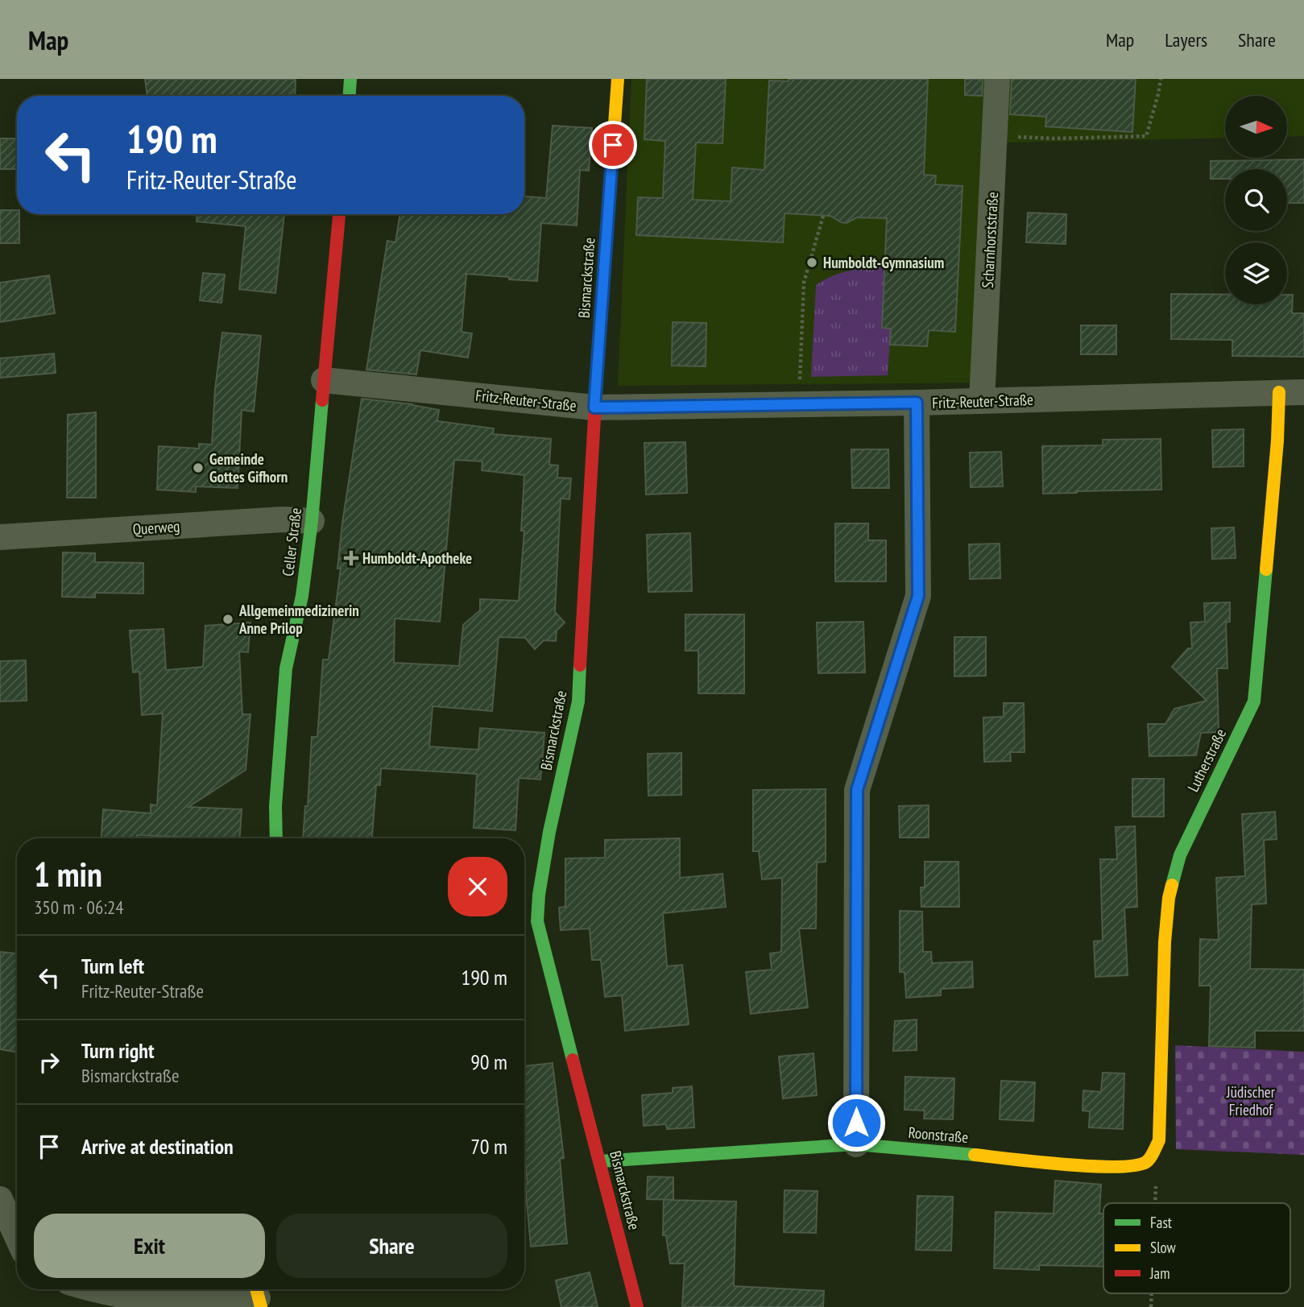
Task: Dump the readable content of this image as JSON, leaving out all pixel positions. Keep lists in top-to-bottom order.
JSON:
{
  "streets": {
    "street": [
      "Scharnhorststraße",
      "Bismarckstraße",
      "Fritz-Reuter-Straße",
      "Querweg",
      "Celler Straße",
      "Lutherstraße",
      "Roonstraße"
    ]
  },
  "crossings": [
    ["Scharnhorststraße", "Fritz-Reuter-Straße"],
    ["Bismarckstraße", "Fritz-Reuter-Straße"],
    ["Bismarckstraße", "Roonstraße"],
    ["Fritz-Reuter-Straße", "Celler Straße"],
    ["Fritz-Reuter-Straße", "Lutherstraße"],
    ["Querweg", "Celler Straße"],
    ["Lutherstraße", "Roonstraße"]
  ],
  "parks": ["Jüdischer Friedhof"],
  "places": {
    "other": ["Humboldt-Gymnasium", "Gemeinde Gottes Gifhorn", "Allgemeinmedizinerin Anne Prilop"],
    "health": ["Humboldt-Apotheke"]
  },
  "legend": ["Fast", "Slow", "Jam"],
  "north": "right",
  "page": {
    "header": "Map",
    "nav": ["Map", "Layers", "Share"],
    "turn": ["190 m", "Fritz-Reuter-Straße"],
    "heading": ["1 min", "350 m · 06:24"],
    "list": [
      {
        "name": "Turn left",
        "note": "Fritz-Reuter-Straße",
        "value": "190 m"
      },
      {
        "name": "Turn right",
        "note": "Bismarckstraße",
        "value": "90 m"
      },
      {
        "name": "Arrive at destination",
        "value": "70 m"
      }
    ],
    "buttons": ["Exit", "Share"]
  }
}
